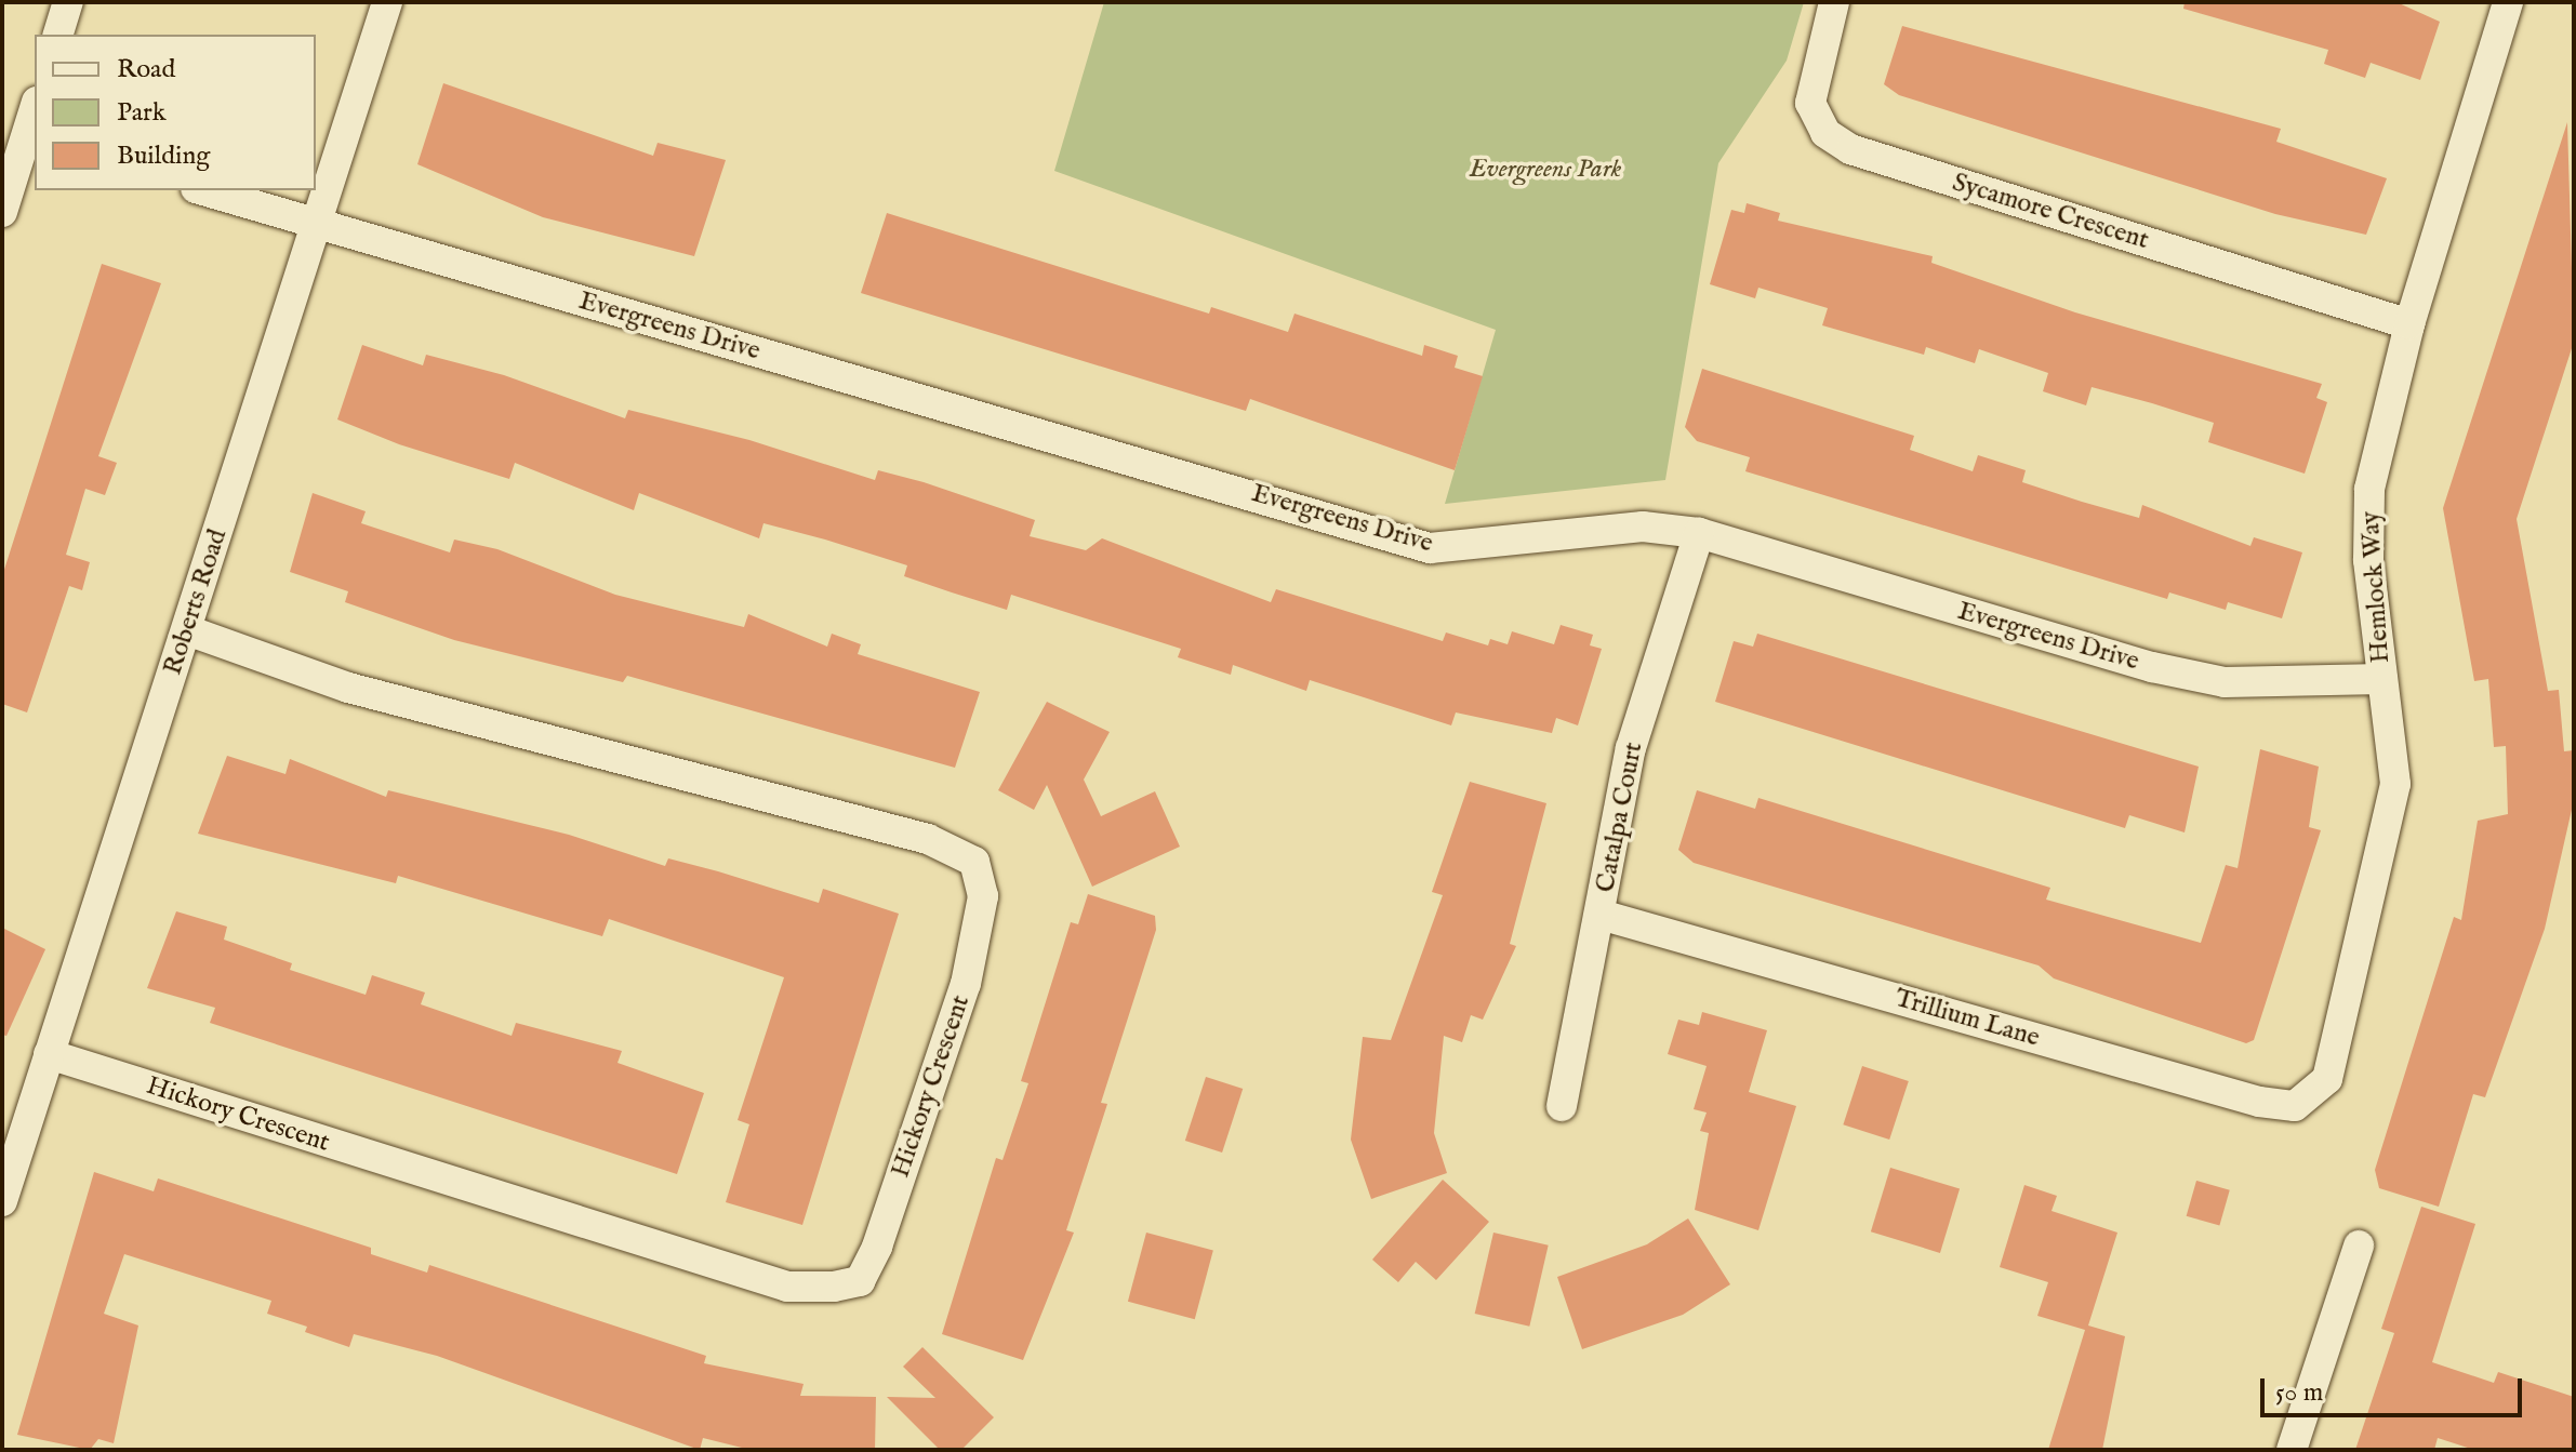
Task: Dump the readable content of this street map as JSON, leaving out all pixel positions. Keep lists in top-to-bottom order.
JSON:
{
  "streets": {
    "street": [
      "Sycamore Crescent",
      "Evergreens Drive",
      "Hemlock Way",
      "Roberts Road",
      "Catalpa Court",
      "Trillium Lane",
      "Hickory Crescent"
    ]
  },
  "crossings": [
    ["Sycamore Crescent", "Hemlock Way"],
    ["Evergreens Drive", "Hemlock Way"],
    ["Evergreens Drive", "Roberts Road"],
    ["Evergreens Drive", "Catalpa Court"],
    ["Hemlock Way", "Trillium Lane"],
    ["Roberts Road", "Hickory Crescent"],
    ["Catalpa Court", "Trillium Lane"]
  ],
  "parks": ["Evergreens Park"],
  "legend": ["Road", "Park", "Building"],
  "scale_bar": "50 m"
}
